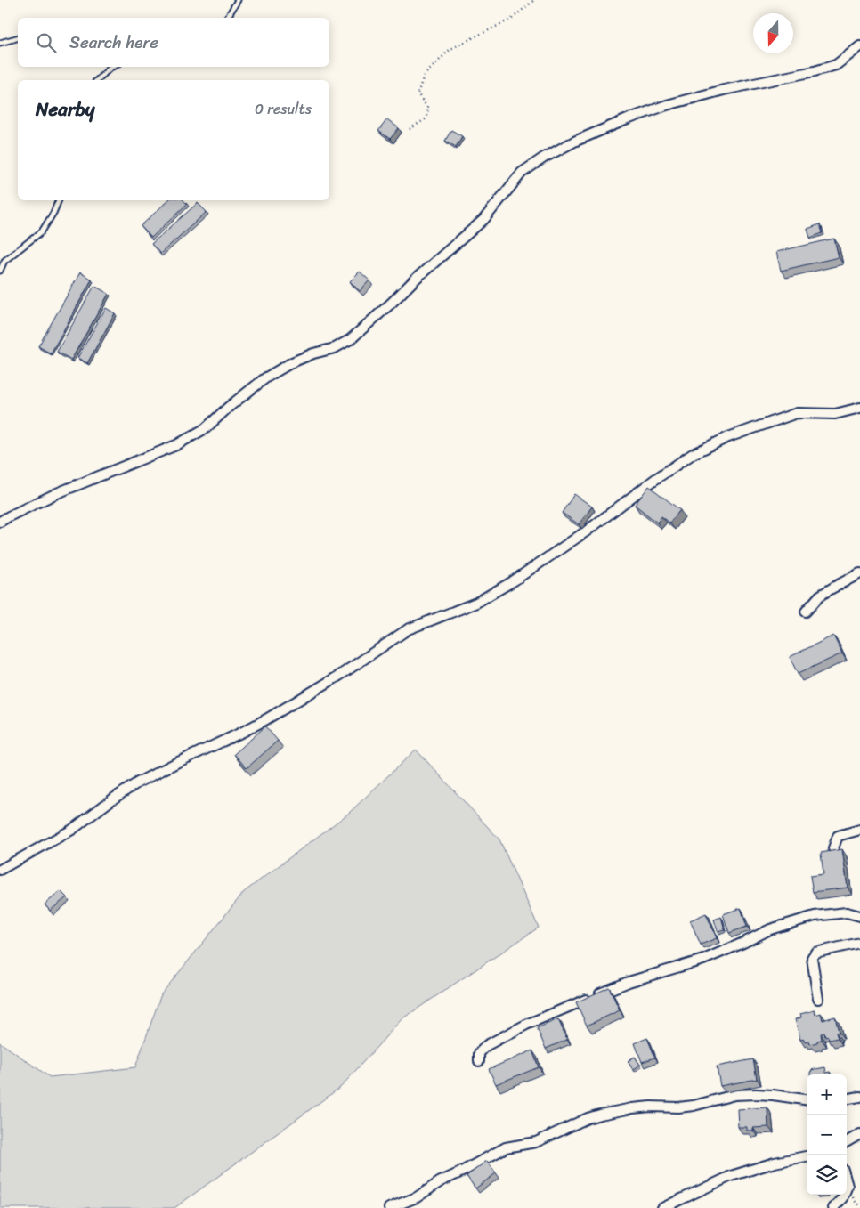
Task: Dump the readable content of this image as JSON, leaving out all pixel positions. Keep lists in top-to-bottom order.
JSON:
{
  "north": "bottom",
  "page": {
    "search": "Search here",
    "heading": ["Nearby", "0 results"],
    "map_buttons": ["+", "−"]
  }
}
